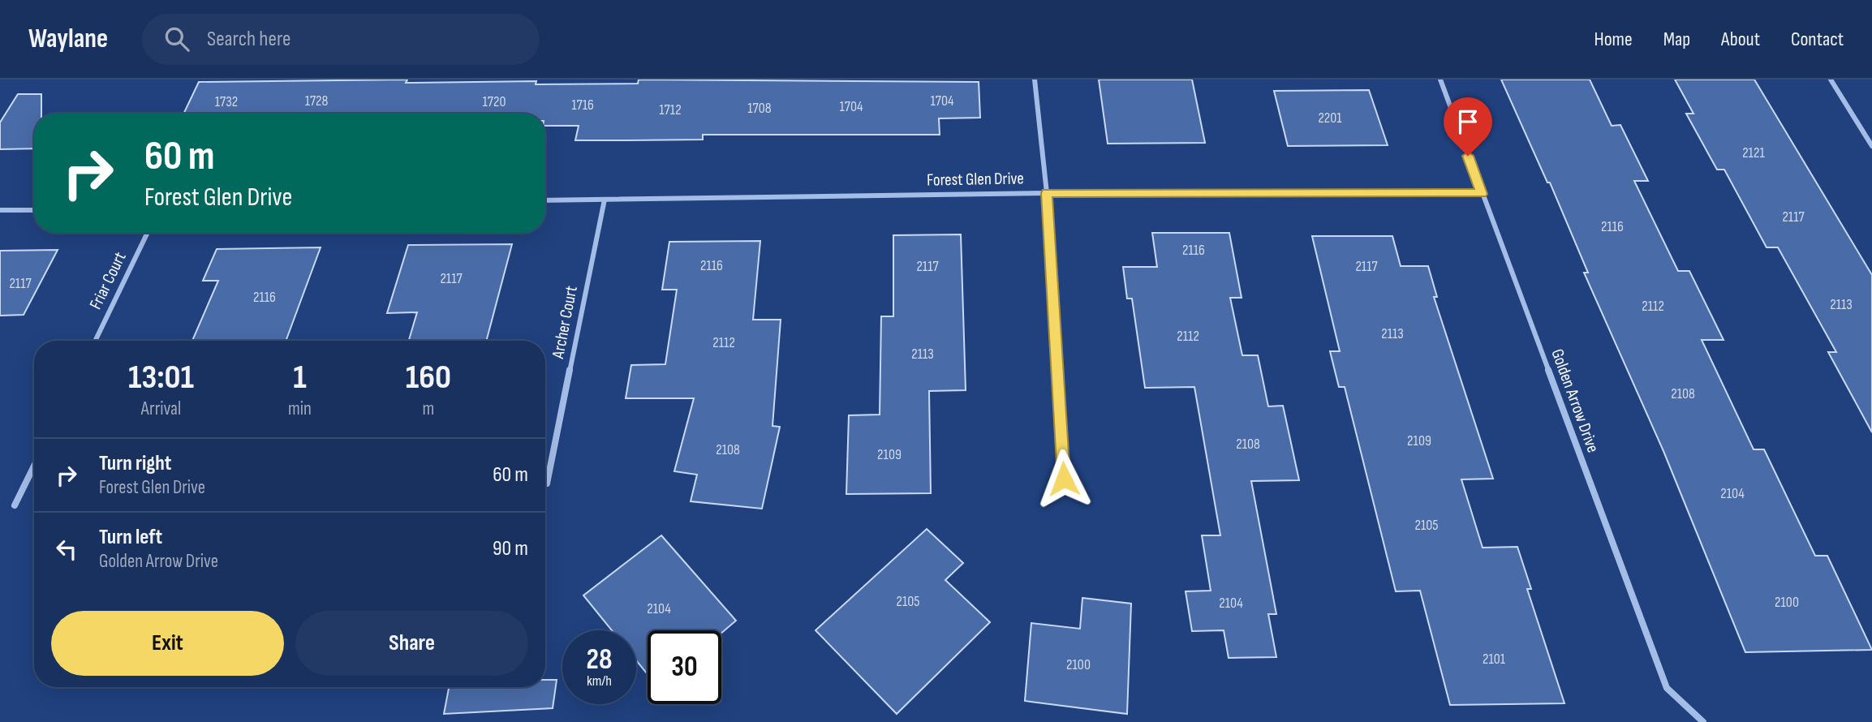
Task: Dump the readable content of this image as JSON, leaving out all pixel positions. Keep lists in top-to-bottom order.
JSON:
{
  "streets": {
    "street": [
      "Forest Glen Drive",
      "Friar Court",
      "Archer Court",
      "Golden Arrow Drive"
    ]
  },
  "crossings": [
    ["Forest Glen Drive", "Archer Court"],
    ["Forest Glen Drive", "Golden Arrow Drive"]
  ],
  "house_numbers": [
    "1728",
    "1704",
    "1732",
    "1720",
    "1716",
    "1704",
    "1708",
    "1712",
    "2201",
    "2121",
    "2117",
    "2116",
    "2116",
    "2116",
    "2117",
    "2117",
    "2117",
    "2117",
    "2116",
    "2113",
    "2112",
    "2113",
    "2112",
    "2112",
    "2113",
    "2108",
    "2109",
    "2108",
    "2108",
    "2109",
    "2104",
    "2105",
    "2105",
    "2100",
    "2104",
    "2104",
    "2101",
    "2100"
  ],
  "page": {
    "header": "Waylane",
    "search": "Search here",
    "nav": [
      "Home",
      "Map",
      "About",
      "Contact"
    ],
    "turn": ["60 m", "Forest Glen Drive"],
    "eta": [
      "13:01",
      "Arrival",
      "1",
      "min",
      "160",
      "m"
    ],
    "list": [
      {
        "name": "Turn right",
        "note": "Forest Glen Drive",
        "value": "60 m"
      },
      {
        "name": "Turn left",
        "note": "Golden Arrow Drive",
        "value": "90 m"
      }
    ],
    "buttons": ["Exit", "Share"],
    "speed": "28 km/h",
    "limit": "30"
  }
}
